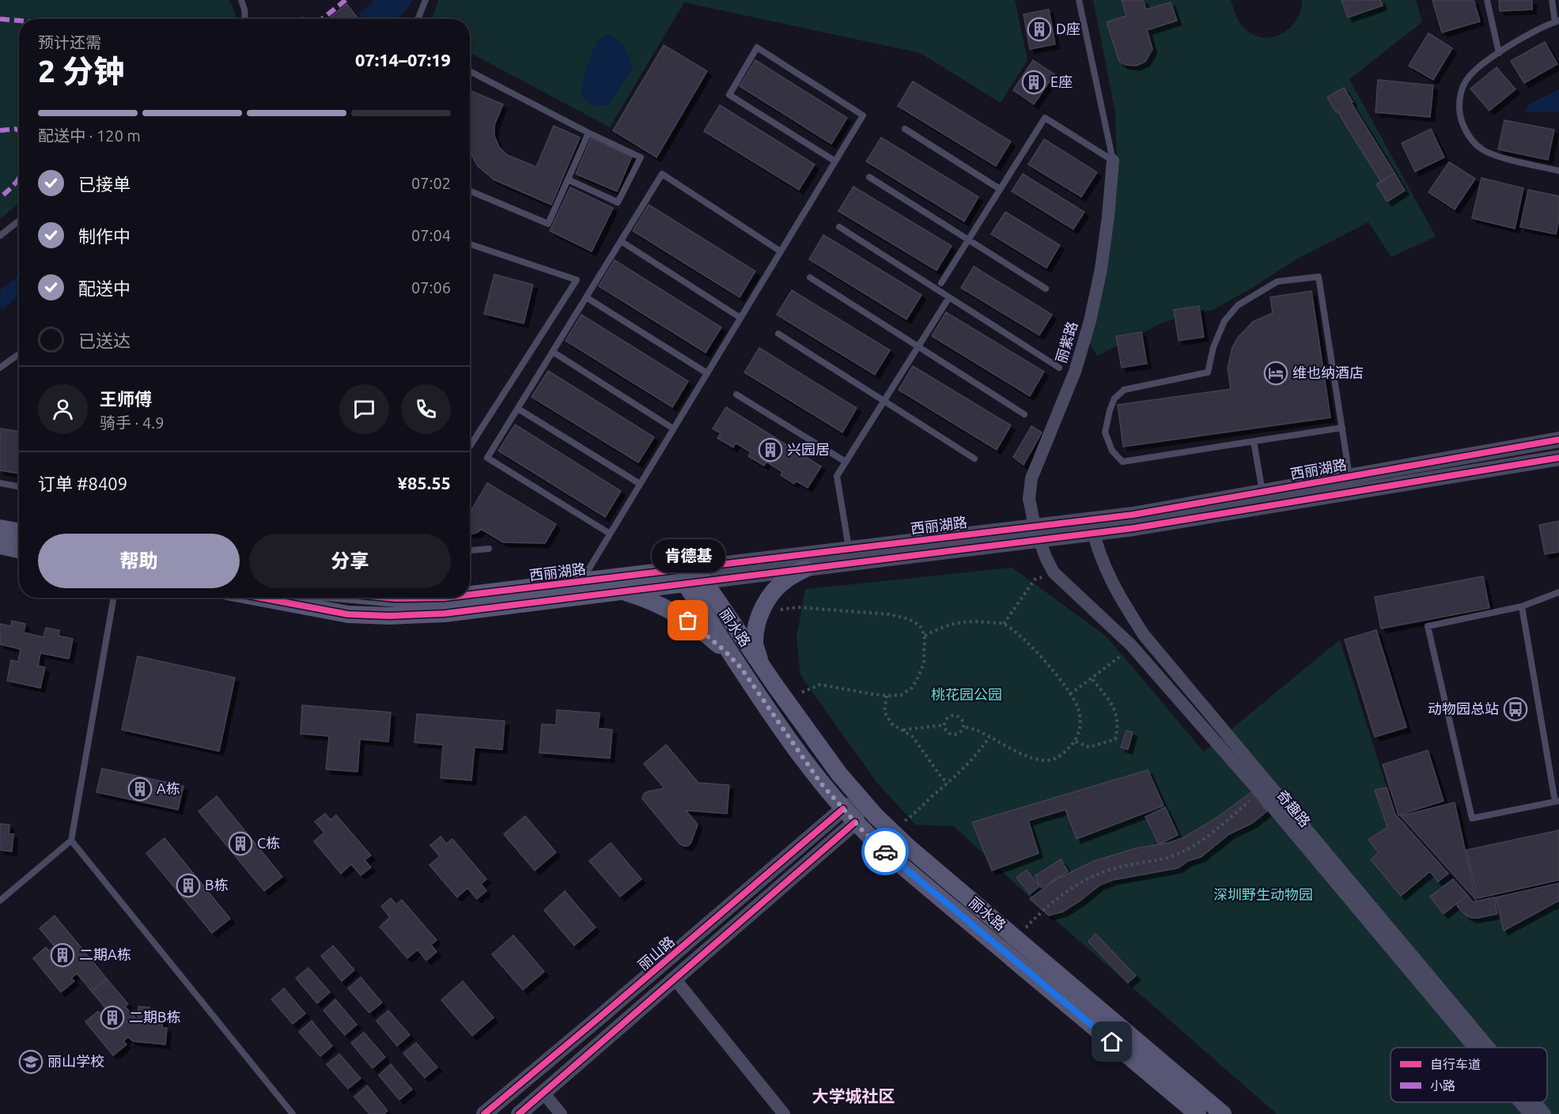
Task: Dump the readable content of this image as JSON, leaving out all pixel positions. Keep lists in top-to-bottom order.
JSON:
{
  "streets": {
    "main road": ["西丽湖路", "丽水路"],
    "street": ["丽紫路", "奇趣路", "丽山路"]
  },
  "crossings": [
    ["丽紫路", "西丽湖路"],
    ["丽紫路", "奇趣路"],
    ["西丽湖路", "丽水路"],
    ["西丽湖路", "奇趣路"],
    ["丽水路", "丽山路"]
  ],
  "districts": ["大学城社区"],
  "parks": ["桃花园公园", "深圳野生动物园"],
  "places": {
    "building": [
      "D座",
      "E座",
      "兴园居",
      "A栋",
      "C栋",
      "B栋",
      "二期A栋",
      "二期B栋"
    ],
    "hotel": ["维也纳酒店"],
    "other": ["肯德基"],
    "bus stop": ["动物园总站"],
    "school or university": ["丽山学校"]
  },
  "legend": ["自行车道", "小路"],
  "page": {
    "heading": ["2 分钟", "预计还需", "07:14–07:19"],
    "panel": [
      "王师傅",
      "骑手 · 4.9",
      "订单 #8409",
      "¥85.55"
    ],
    "bar": "配送中 · 120 m",
    "list": [
      ["已接单", "07:02"],
      ["制作中", "07:04"],
      ["配送中", "07:06"],
      "已送达"
    ],
    "buttons": ["帮助", "分享"],
    "bubble": "肯德基"
  }
}
